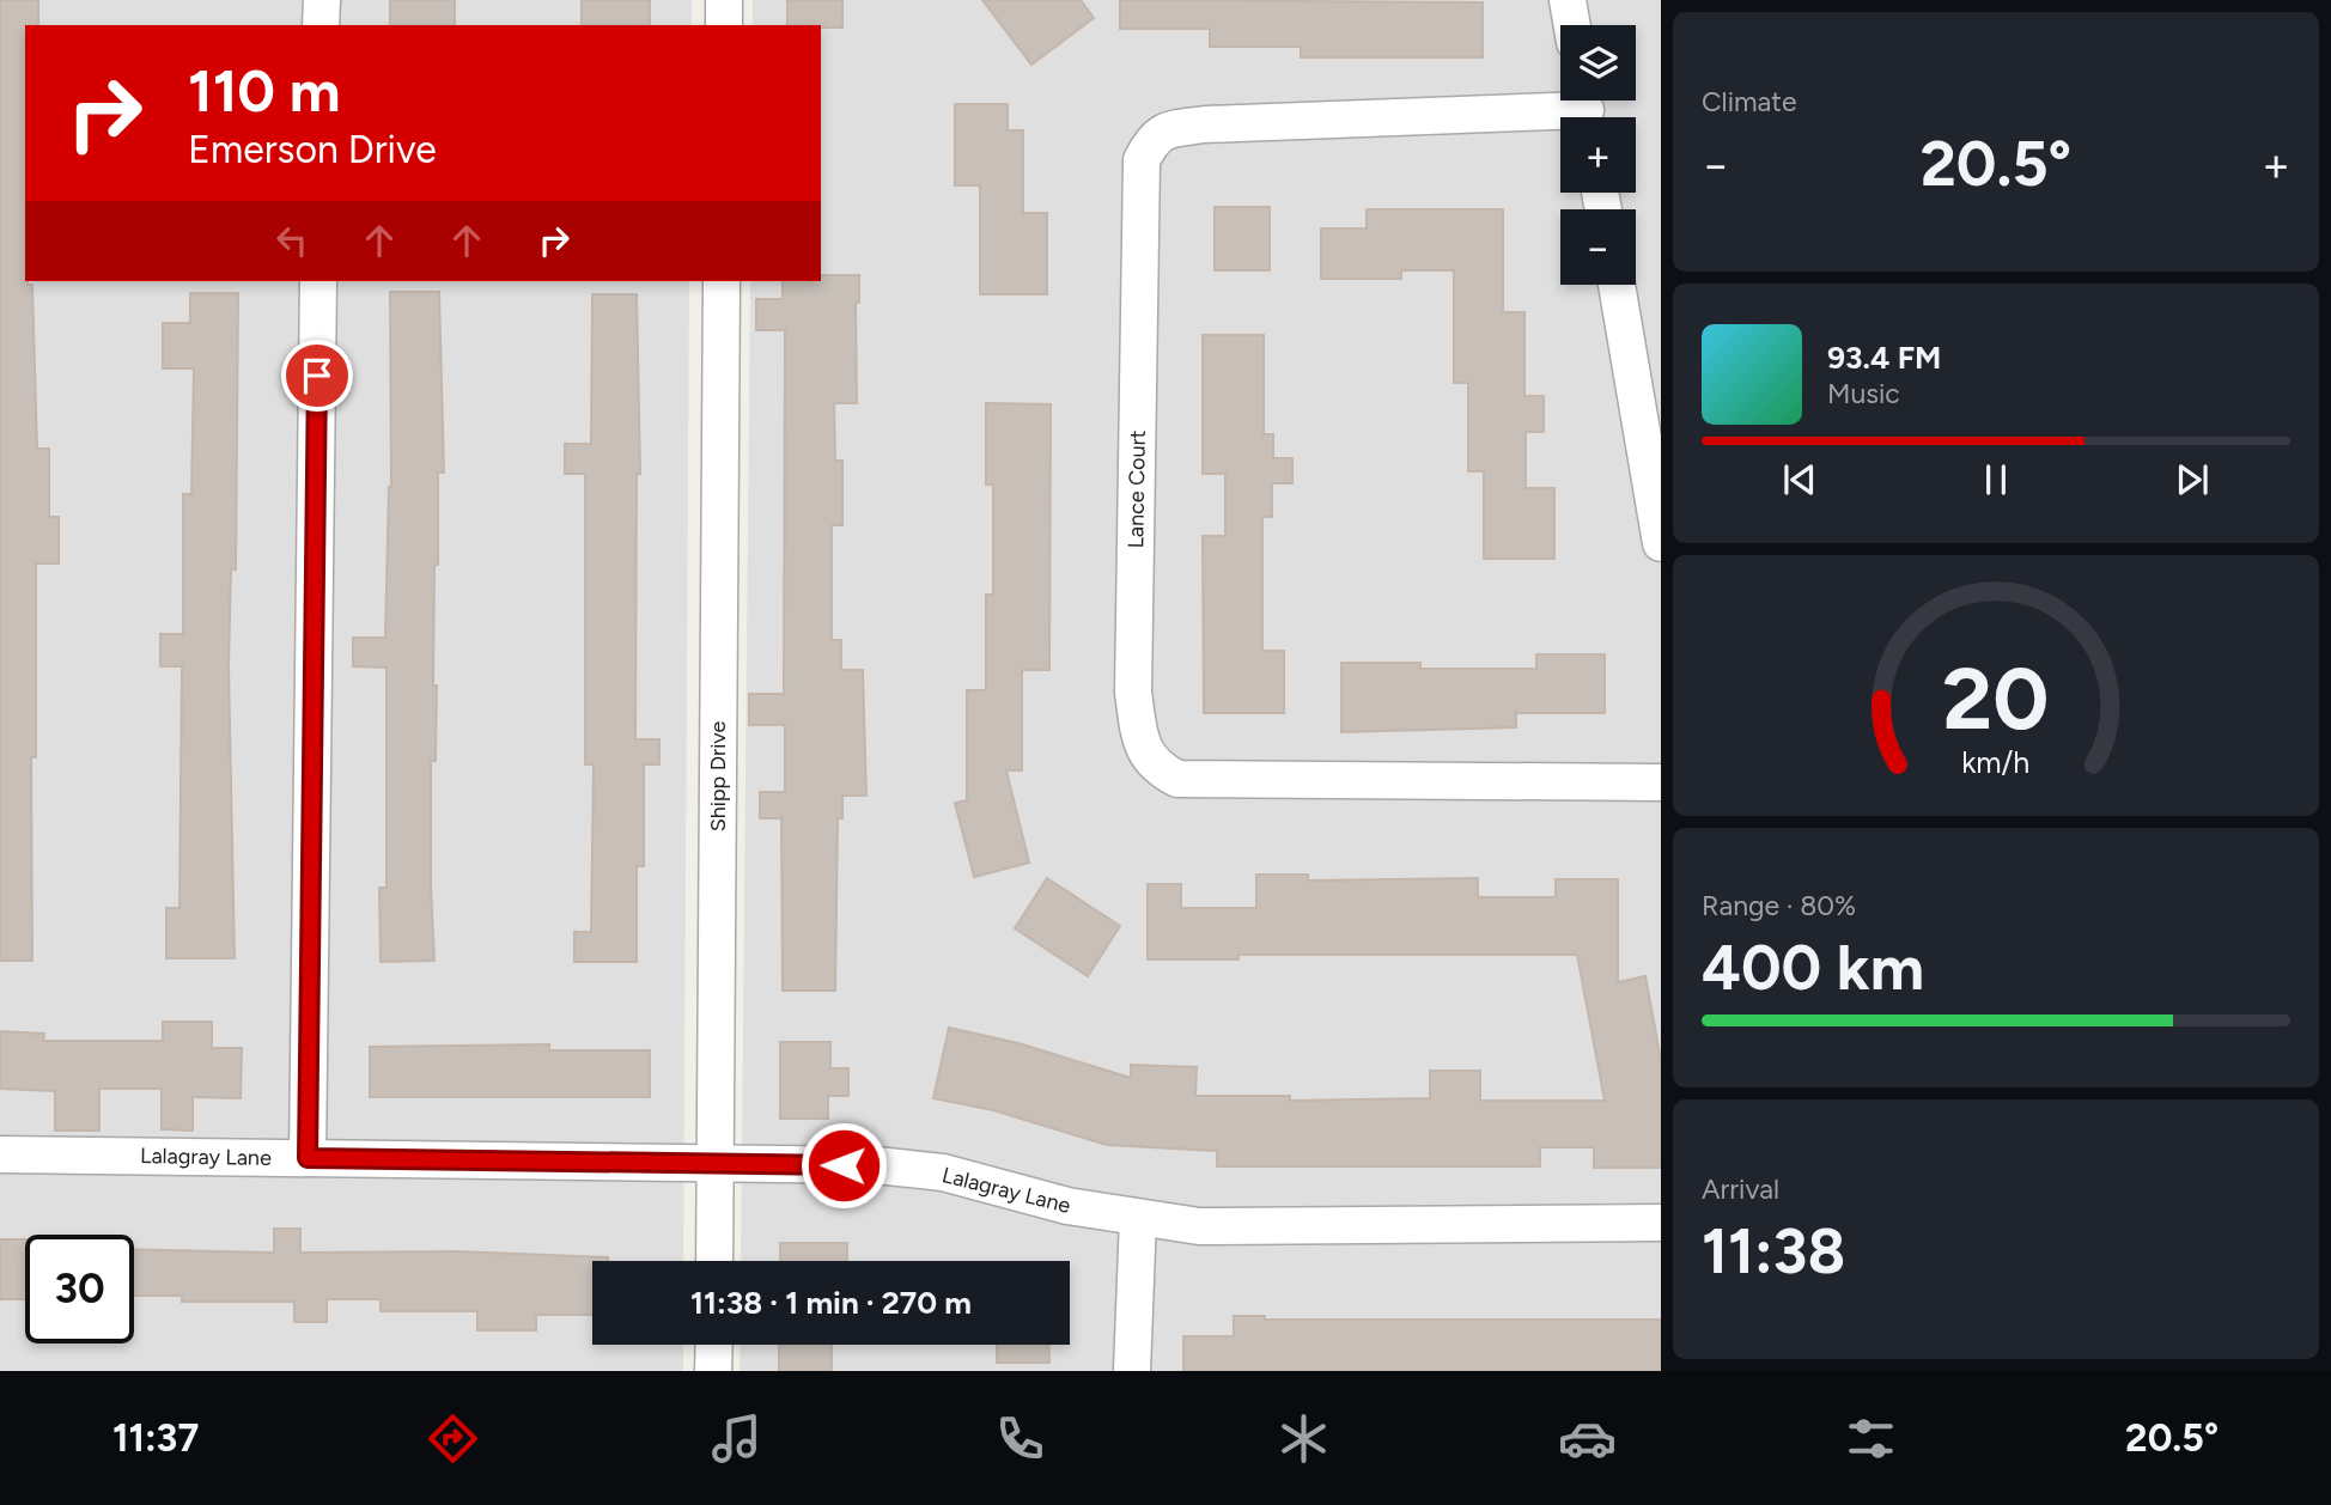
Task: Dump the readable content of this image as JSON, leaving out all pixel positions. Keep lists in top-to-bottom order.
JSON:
{
  "streets": {
    "street": ["Lance Court", "Shipp Drive", "Lalagray Lane"]
  },
  "crossings": [
    ["Shipp Drive", "Lalagray Lane"]
  ],
  "page": {
    "tile": [
      "Climate",
      ["Range · 80%", "400 km"],
      ["Arrival", "11:38"]
    ],
    "map_buttons": ["+", "−"],
    "turn": ["110 m", "Emerson Drive"],
    "heat": ["−", "20.5°", "+"],
    "song": ["93.4 FM", "Music"],
    "limit": "30",
    "trip": "11:38 · 1 min · 270 m",
    "tabs": ["11:37", "20.5°"],
    "gauge": ["20", "km/h"]
  }
}
